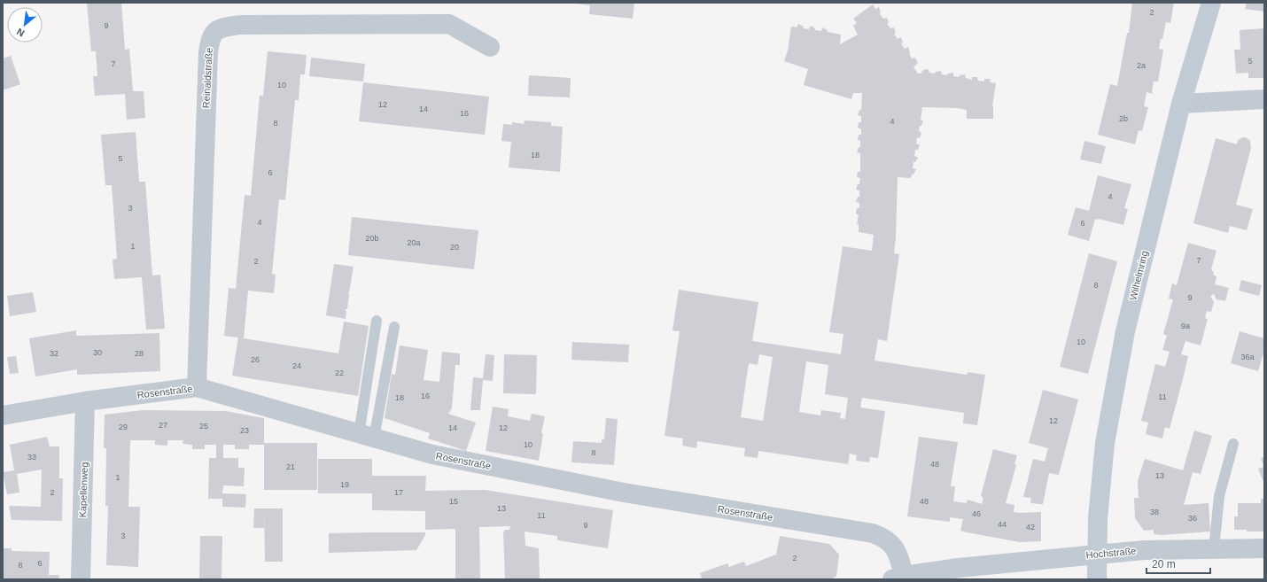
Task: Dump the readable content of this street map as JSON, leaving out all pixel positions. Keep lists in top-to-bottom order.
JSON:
{
  "streets": {
    "main road": ["Wilhelmring"],
    "street": [
      "Reinaldstraße",
      "Rosenstraße",
      "Kapellenweg",
      "Hochstraße"
    ]
  },
  "crossings": [
    ["Reinaldstraße", "Rosenstraße"],
    ["Wilhelmring", "Hochstraße"],
    ["Rosenstraße", "Kapellenweg"],
    ["Rosenstraße", "Hochstraße"]
  ],
  "house_numbers": [
    "2",
    "9",
    "5",
    "7",
    "2a",
    "10",
    "12",
    "14",
    "16",
    "2b",
    "4",
    "8",
    "18",
    "5",
    "6",
    "4",
    "3",
    "4",
    "6",
    "20b",
    "20a",
    "1",
    "20",
    "7",
    "2",
    "8",
    "9",
    "9a",
    "10",
    "30",
    "32",
    "28",
    "36a",
    "26",
    "24",
    "22",
    "16",
    "11",
    "18",
    "12",
    "27",
    "25",
    "29",
    "14",
    "12",
    "23",
    "10",
    "8",
    "33",
    "48",
    "21",
    "13",
    "1",
    "19",
    "2",
    "17",
    "15",
    "48",
    "13",
    "38",
    "46",
    "11",
    "36",
    "44",
    "9",
    "42",
    "3",
    "2",
    "6",
    "8"
  ],
  "scale_bar": "20 m",
  "north": "bottom left"
}
